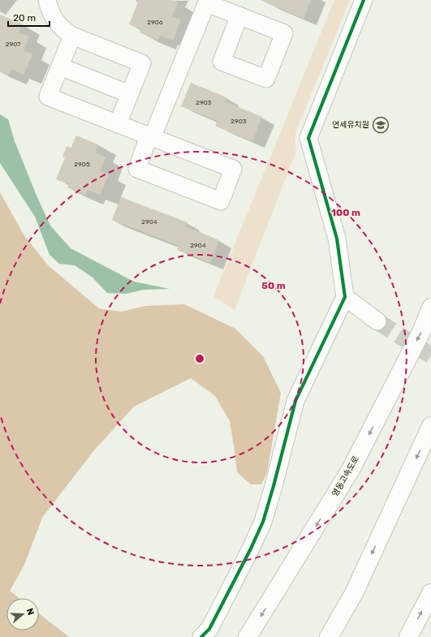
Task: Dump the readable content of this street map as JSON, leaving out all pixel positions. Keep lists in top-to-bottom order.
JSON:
{
  "streets": {
    "highway": ["영동고속도로"]
  },
  "places": {
    "school or university": ["연세유치원"]
  },
  "house_numbers": [
    "2906",
    "2907",
    "2903",
    "2903",
    "2905",
    "2904",
    "2904"
  ],
  "scale_bar": "20 m",
  "north": "right",
  "rings": ["100 m", "50 m"]
}
